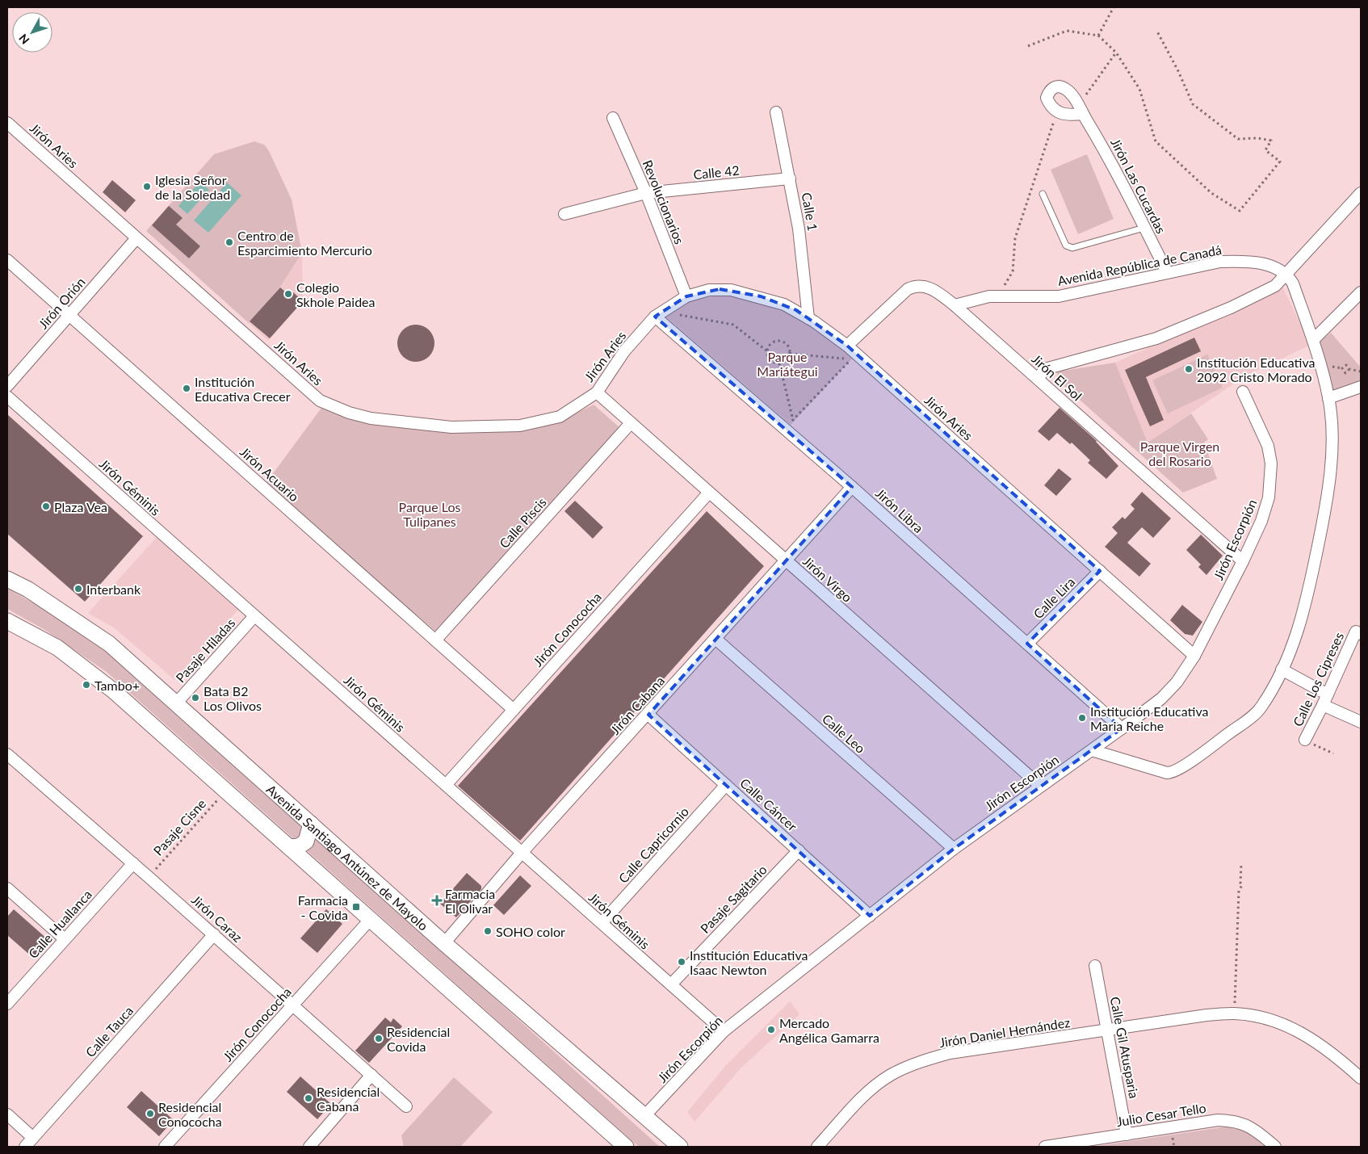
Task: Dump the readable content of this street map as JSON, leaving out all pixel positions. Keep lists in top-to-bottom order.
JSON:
{
  "streets": {
    "main road": ["Avenida Santiago Antúnez de Mayolo"],
    "street": [
      "Jirón Aries",
      "Calle 42",
      "Jirón Las Cucardas",
      "Revolucionarios",
      "Calle 1",
      "Avenida República de Canadá",
      "Jirón Orión",
      "Jirón El Sol",
      "Jirón Acuario",
      "Jirón Géminis",
      "Jirón Libra",
      "Calle Piscis",
      "Jirón Escorpión",
      "Jirón Virgo",
      "Calle Lira",
      "Jirón Conococha",
      "Pasaje Hiladas",
      "Calle Los Cipreses",
      "Jirón Cabana",
      "Calle Leo",
      "Calle Cáncer",
      "Calle Capricornio",
      "Pasaje Sagitario",
      "Jirón Caraz",
      "Calle Huallanca",
      "Calle Tauca",
      "Jirón Daniel Hernández",
      "Calle Gil Atusparia",
      "Julio Cesar Tello"
    ],
    "path": ["Pasaje Cisne"]
  },
  "crossings": [
    ["Jirón Aries", "Revolucionarios"],
    ["Jirón Aries", "Calle 1"],
    ["Jirón Aries", "Jirón Orión"],
    ["Jirón Aries", "Jirón El Sol"],
    ["Jirón Aries", "Jirón Libra"],
    ["Jirón Aries", "Jirón Escorpión"],
    ["Jirón Aries", "Jirón Virgo"],
    ["Jirón Aries", "Calle Lira"],
    ["Calle 42", "Revolucionarios"],
    ["Calle 42", "Calle 1"],
    ["Jirón Las Cucardas", "Avenida República de Canadá"],
    ["Avenida República de Canadá", "Jirón El Sol"],
    ["Jirón Orión", "Jirón Acuario"],
    ["Jirón El Sol", "Jirón Escorpión"],
    ["Jirón Acuario", "Calle Piscis"],
    ["Jirón Acuario", "Jirón Conococha"],
    ["Jirón Géminis", "Jirón Escorpión"],
    ["Jirón Géminis", "Jirón Conococha"],
    ["Jirón Géminis", "Pasaje Hiladas"],
    ["Jirón Géminis", "Jirón Cabana"],
    ["Jirón Géminis", "Calle Capricornio"],
    ["Jirón Géminis", "Pasaje Sagitario"],
    ["Jirón Libra", "Jirón Escorpión"],
    ["Jirón Libra", "Calle Lira"],
    ["Jirón Libra", "Jirón Cabana"],
    ["Calle Piscis", "Jirón Virgo"],
    ["Jirón Escorpión", "Jirón Virgo"],
    ["Jirón Escorpión", "Calle Leo"],
    ["Jirón Escorpión", "Calle Cáncer"],
    ["Jirón Escorpión", "Avenida Santiago Antúnez de Mayolo"],
    ["Jirón Virgo", "Jirón Conococha"],
    ["Jirón Virgo", "Jirón Cabana"],
    ["Jirón Conococha", "Jirón Caraz"],
    ["Pasaje Hiladas", "Avenida Santiago Antúnez de Mayolo"],
    ["Jirón Cabana", "Calle Leo"],
    ["Jirón Cabana", "Calle Cáncer"],
    ["Jirón Cabana", "Avenida Santiago Antúnez de Mayolo"],
    ["Calle Cáncer", "Calle Capricornio"],
    ["Calle Cáncer", "Pasaje Sagitario"],
    ["Pasaje Cisne", "Jirón Caraz"],
    ["Jirón Caraz", "Calle Huallanca"],
    ["Jirón Caraz", "Calle Tauca"],
    ["Jirón Daniel Hernández", "Calle Gil Atusparia"],
    ["Calle Gil Atusparia", "Julio Cesar Tello"]
  ],
  "parks": ["Parque Mariátegui", "Parque Virgen del Rosario", "Parque Los Tulipanes"],
  "places": {
    "other": [
      "Iglesia Señor de la Soledad",
      "Centro de Esparcimiento Mercurio",
      "Colegio Skhole Paidea",
      "Institución Educativa 2092 Cristo Morado",
      "Institución Educativa Crecer",
      "Plaza Vea",
      "Interbank",
      "Tambo+",
      "Bata B2 Los Olivos",
      "Institución Educativa Maria Reiche",
      "SOHO color",
      "Institución Educativa Isaac Newton",
      "Mercado Angélica Gamarra",
      "Residencial Covida",
      "Residencial Cabana",
      "Residencial Conococha"
    ],
    "health": ["Farmacia El Olivar"],
    "transit": ["Farmacia - Covida"]
  },
  "north": "bottom left"
}
